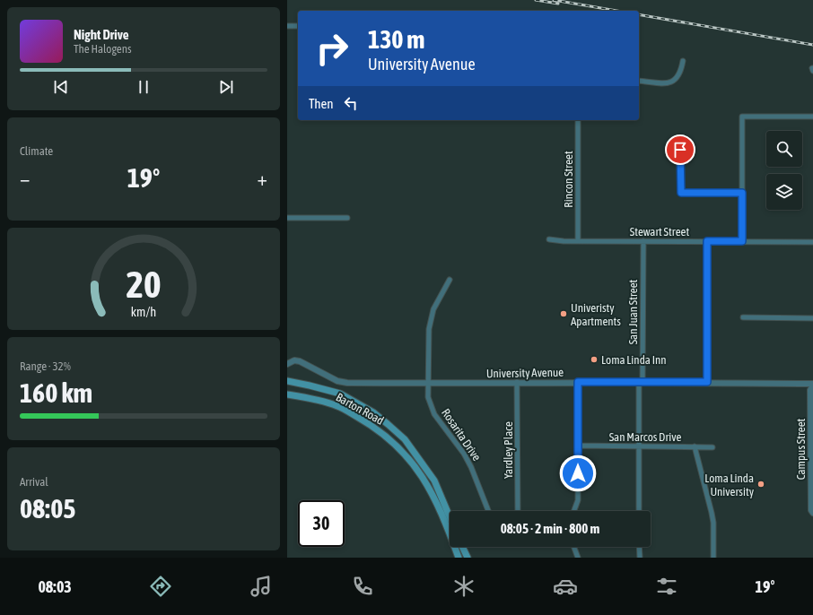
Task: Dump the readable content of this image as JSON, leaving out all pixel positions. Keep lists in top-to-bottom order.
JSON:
{
  "streets": {
    "main road": ["Barton Road"],
    "street": [
      "Rincon Street",
      "Stewart Street",
      "San Juan Street",
      "University Avenue",
      "Rosarita Drive",
      "San Marcos Drive",
      "Campus Street",
      "Yardley Place"
    ]
  },
  "crossings": [
    ["Rincon Street", "Stewart Street"],
    ["Stewart Street", "San Juan Street"],
    ["San Juan Street", "University Avenue"],
    ["San Juan Street", "San Marcos Drive"],
    ["University Avenue", "Rosarita Drive"],
    ["University Avenue", "Campus Street"],
    ["University Avenue", "Yardley Place"]
  ],
  "places": ["Univeristy Apartments", "Loma Linda Inn", "Loma Linda University"],
  "page": {
    "turn": ["130 m", "University Avenue"],
    "song": ["Night Drive", "The Halogens"],
    "then": "Then",
    "tile": [
      "Climate",
      ["Range · 32%", "160 km"],
      ["Arrival", "08:05"]
    ],
    "heat": ["−", "19°", "+"],
    "limit": "30",
    "trip": "08:05 · 2 min · 800 m",
    "tabs": ["08:03", "19°"],
    "gauge": ["20", "km/h"]
  }
}
